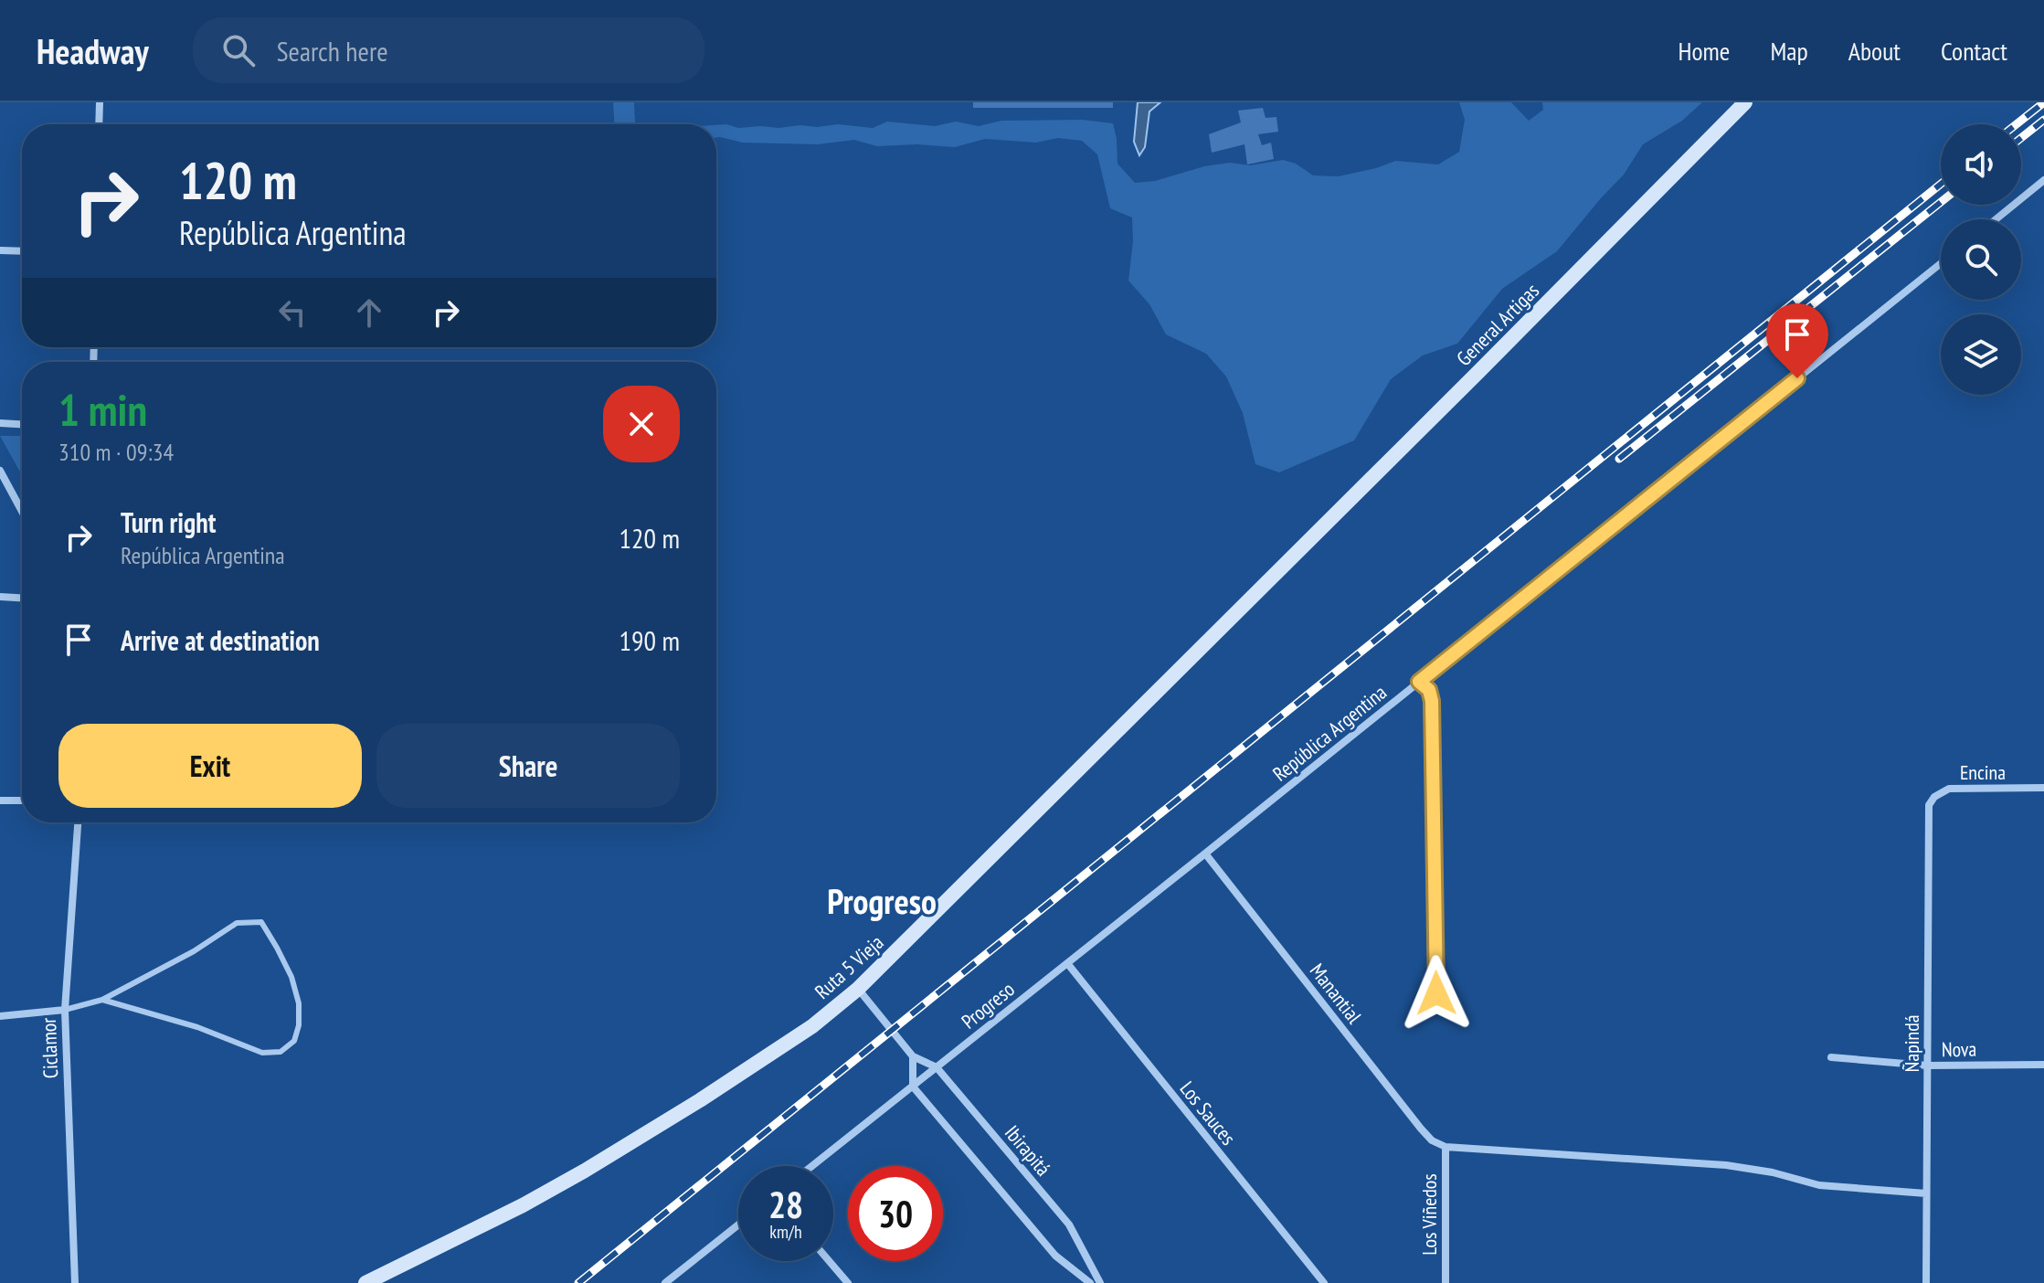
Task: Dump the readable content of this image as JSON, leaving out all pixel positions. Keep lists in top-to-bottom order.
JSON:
{
  "streets": {
    "street": [
      "General Artigas",
      "República Argentina",
      "Encina",
      "Ruta 5 Vieja",
      "Manantial",
      "Progreso",
      "Ñapindá",
      "Ciclamor",
      "Nova",
      "Los Sauces",
      "Ibirapitá",
      "Los Viñedos"
    ]
  },
  "crossings": [
    ["General Artigas", "Ruta 5 Vieja"],
    ["República Argentina", "Manantial"],
    ["República Argentina", "Progreso"],
    ["Encina", "Ñapindá"],
    ["Ruta 5 Vieja", "Ibirapitá"],
    ["Manantial", "Progreso"],
    ["Manantial", "Los Viñedos"],
    ["Progreso", "Los Sauces"],
    ["Progreso", "Ibirapitá"],
    ["Ñapindá", "Nova"]
  ],
  "districts": ["Progreso"],
  "page": {
    "header": "Headway",
    "search": "Search here",
    "nav": [
      "Home",
      "Map",
      "About",
      "Contact"
    ],
    "turn": ["120 m", "República Argentina"],
    "heading": ["1 min", "310 m · 09:34"],
    "list": [
      {
        "name": "Turn right",
        "note": "República Argentina",
        "value": "120 m"
      },
      {
        "name": "Arrive at destination",
        "value": "190 m"
      }
    ],
    "buttons": ["Exit", "Share"],
    "speed": "28 km/h",
    "limit": "30"
  }
}
